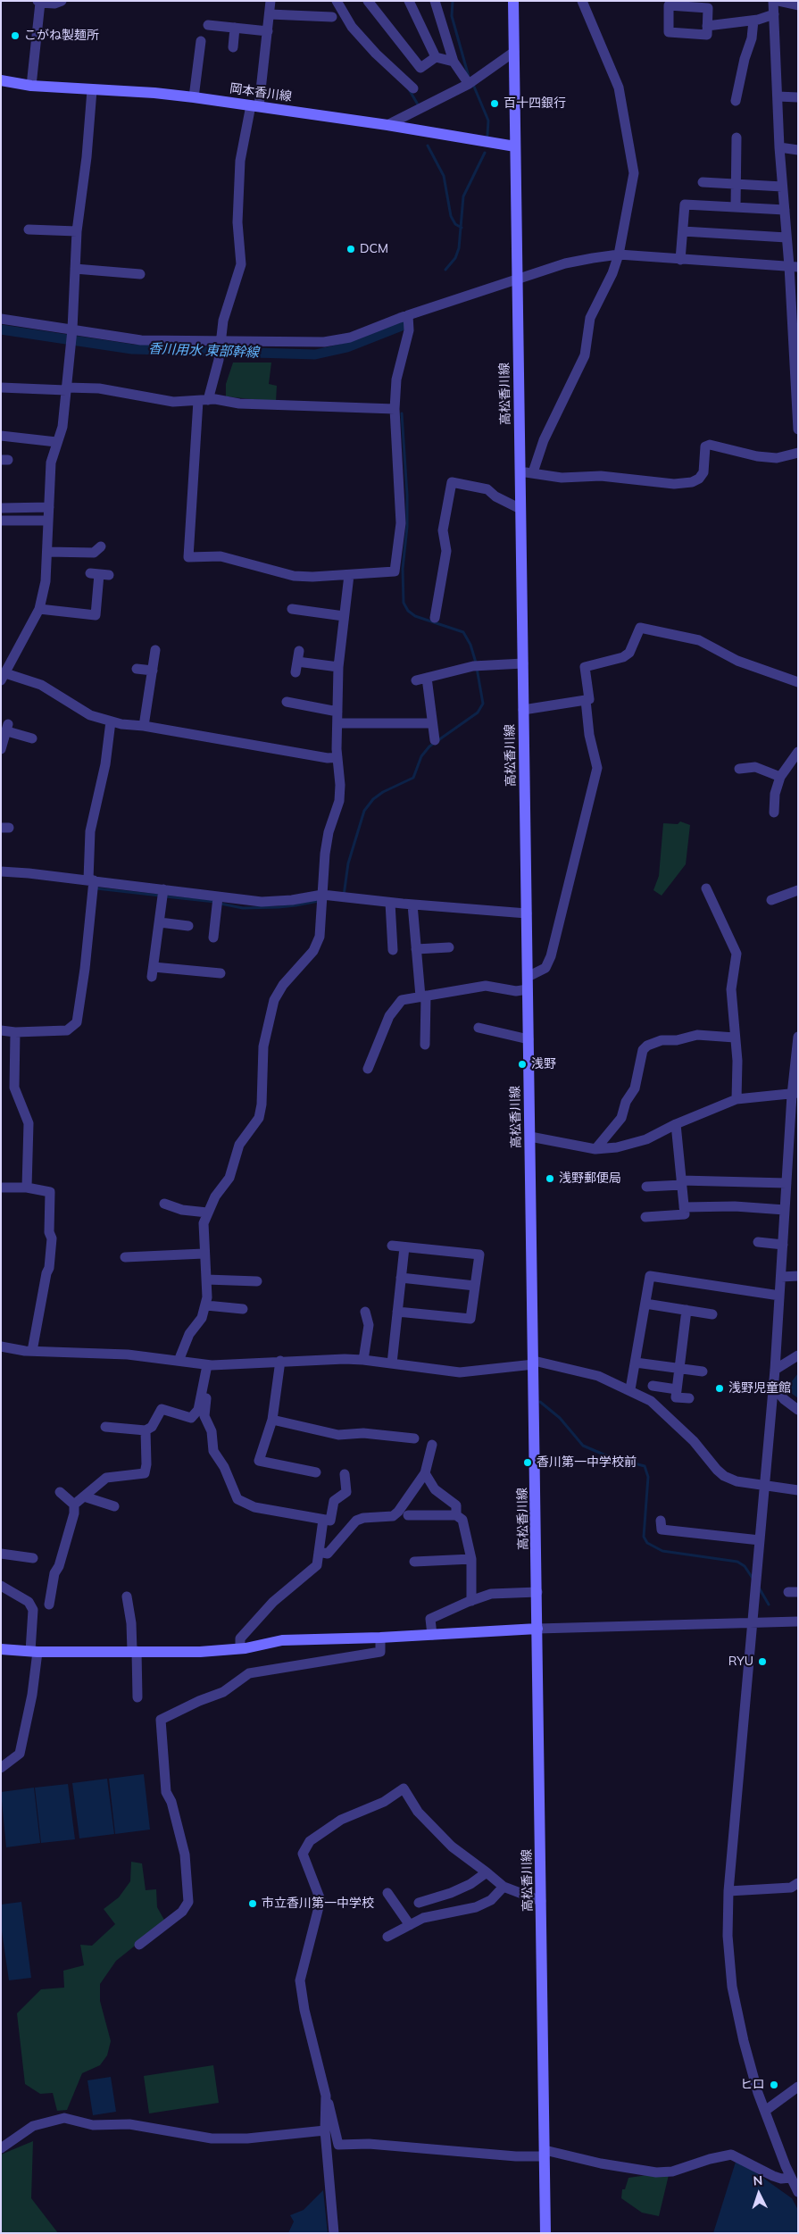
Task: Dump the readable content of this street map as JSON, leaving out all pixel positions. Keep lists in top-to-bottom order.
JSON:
{
  "streets": {
    "main road": ["岡本香川線", "高松香川線"]
  },
  "crossings": [
    ["岡本香川線", "高松香川線"]
  ],
  "water": ["香川用水 東部幹線"],
  "places": [
    "こがね製麺所",
    "百十四銀行",
    "DCM",
    "浅野",
    "浅野郵便局",
    "浅野児童館",
    "香川第一中学校前",
    "RYU",
    "市立香川第一中学校",
    "ヒロ"
  ],
  "north": "top"
}
